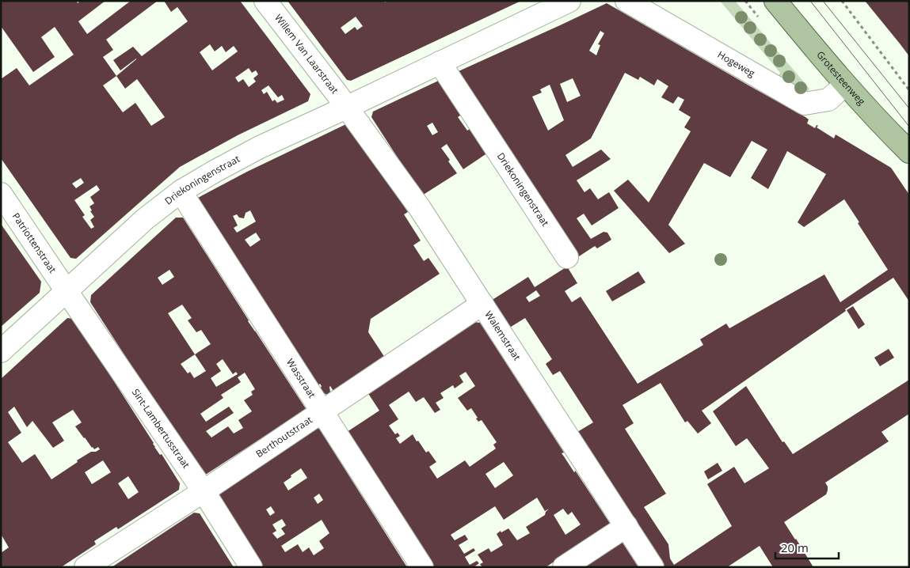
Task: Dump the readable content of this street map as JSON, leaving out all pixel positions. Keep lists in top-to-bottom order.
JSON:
{
  "streets": {
    "main road": ["Grotesteenweg"],
    "street": [
      "Willem Van Laarstraat",
      "Hogeweg",
      "Driekoningenstraat",
      "Patriottenstraat",
      "Walemstraat",
      "Wasstraat",
      "Sint-Lambertusstraat",
      "Berthoutstraat"
    ]
  },
  "crossings": [
    ["Willem Van Laarstraat", "Driekoningenstraat"],
    ["Willem Van Laarstraat", "Walemstraat"],
    ["Hogeweg", "Grotesteenweg"],
    ["Driekoningenstraat", "Patriottenstraat"],
    ["Driekoningenstraat", "Walemstraat"],
    ["Driekoningenstraat", "Wasstraat"],
    ["Driekoningenstraat", "Sint-Lambertusstraat"],
    ["Patriottenstraat", "Sint-Lambertusstraat"],
    ["Walemstraat", "Berthoutstraat"],
    ["Wasstraat", "Berthoutstraat"],
    ["Sint-Lambertusstraat", "Berthoutstraat"]
  ],
  "scale_bar": "20 m"
}
